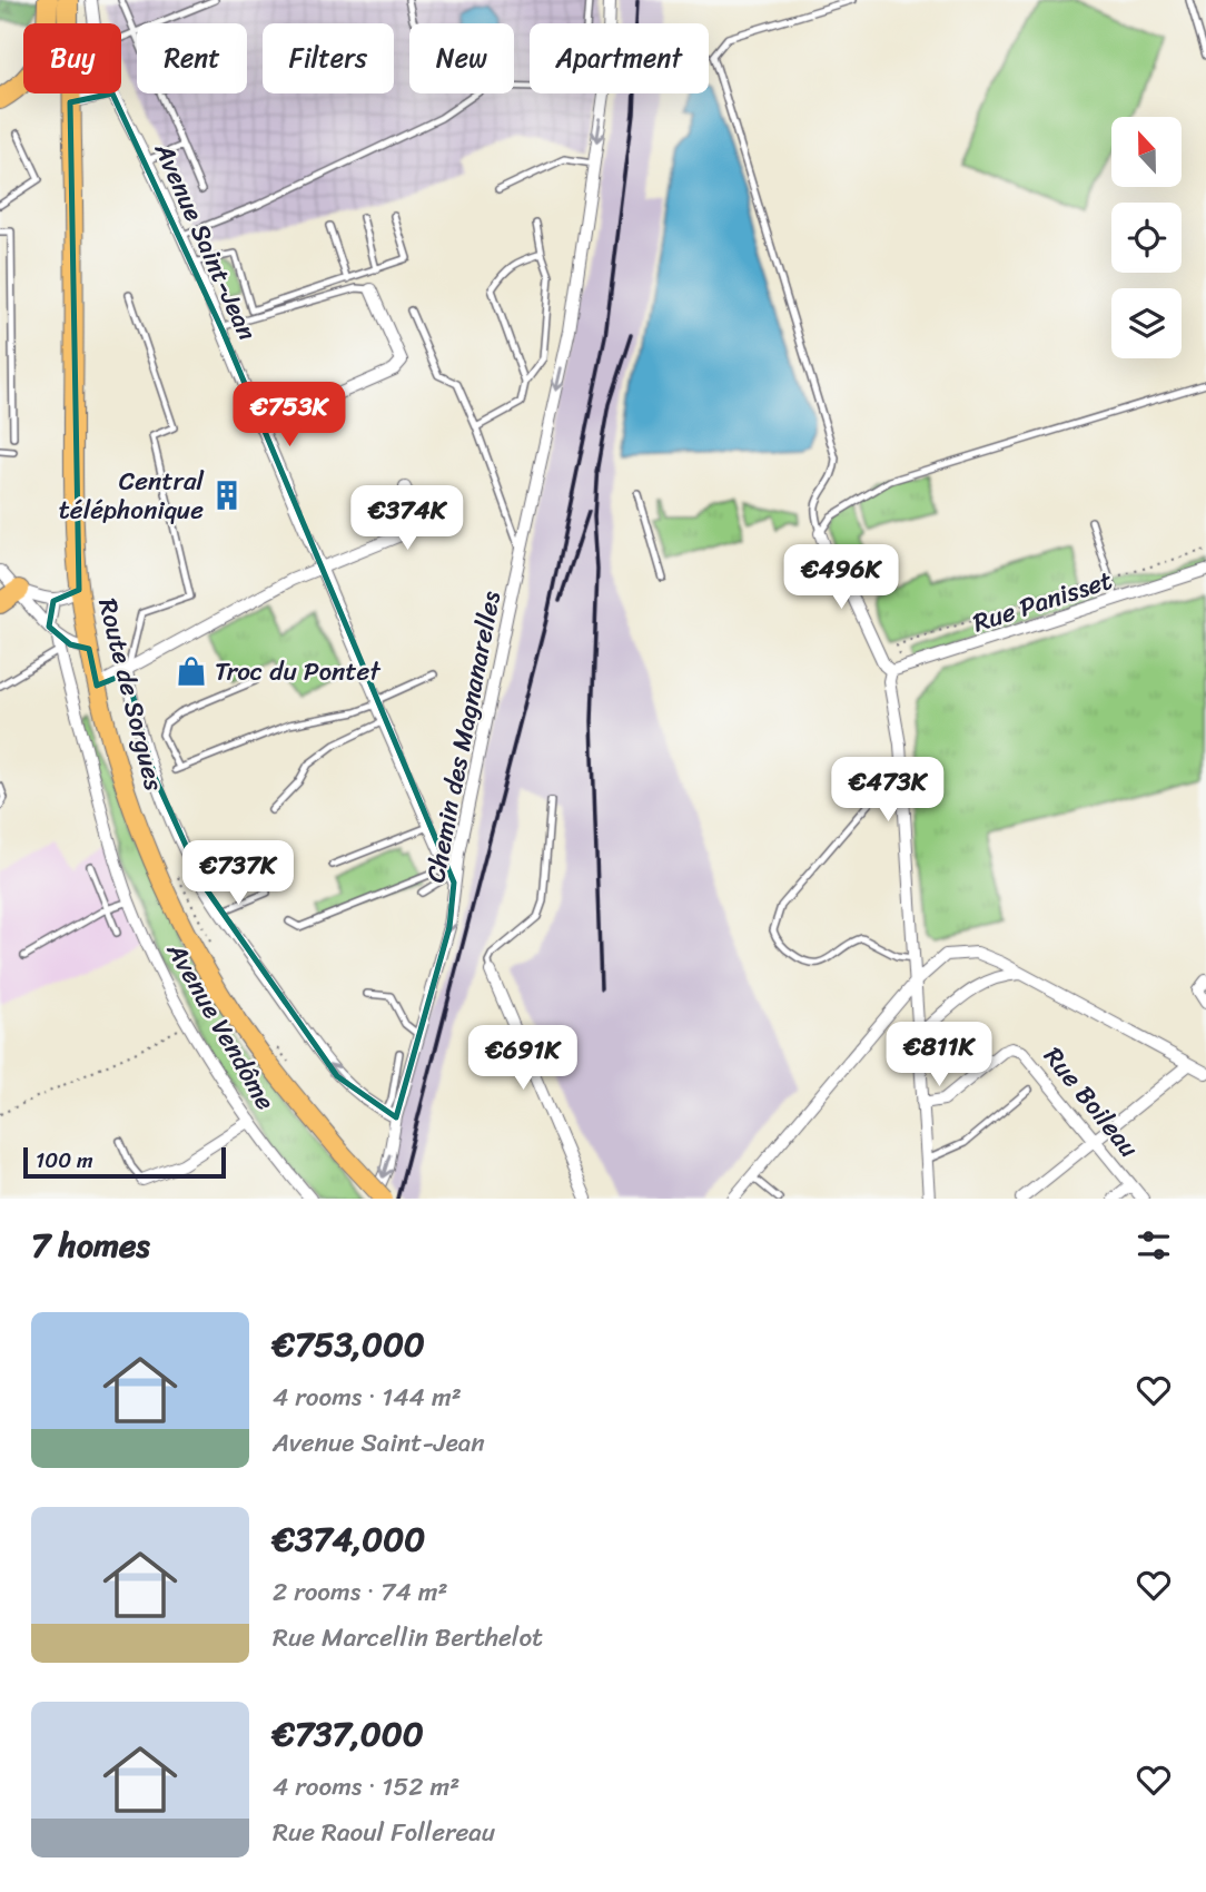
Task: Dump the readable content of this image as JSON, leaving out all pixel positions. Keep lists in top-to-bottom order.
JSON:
{
  "streets": {
    "main road": ["Route de Sorgues"],
    "street": [
      "Avenue Saint-Jean",
      "Rue Panisset",
      "Chemin des Magnanarelles",
      "Avenue Vendôme",
      "Rue Boileau"
    ]
  },
  "crossings": [
    ["Avenue Saint-Jean", "Chemin des Magnanarelles"]
  ],
  "one_way": ["Chemin des Magnanarelles"],
  "places": {
    "building": ["Central téléphonique"],
    "shop": ["Troc du Pontet"]
  },
  "scale_bar": "100 m",
  "north": "top",
  "page": {
    "chip": [
      "Buy",
      "Rent",
      "Filters",
      "New",
      "Apartment"
    ],
    "price": [
      "€753K",
      "€374K",
      "€496K",
      "€473K",
      "€737K",
      "€811K",
      "€691K"
    ],
    "scale": "100 m",
    "heading": "7 homes",
    "list": [
      {
        "name": "€753,000",
        "note": "4 rooms · 144 m² · Avenue Saint-Jean"
      },
      {
        "name": "€374,000",
        "note": "2 rooms · 74 m² · Rue Marcellin Berthelot"
      },
      {
        "name": "€737,000",
        "note": "4 rooms · 152 m² · Rue Raoul Follereau"
      }
    ]
  }
}
